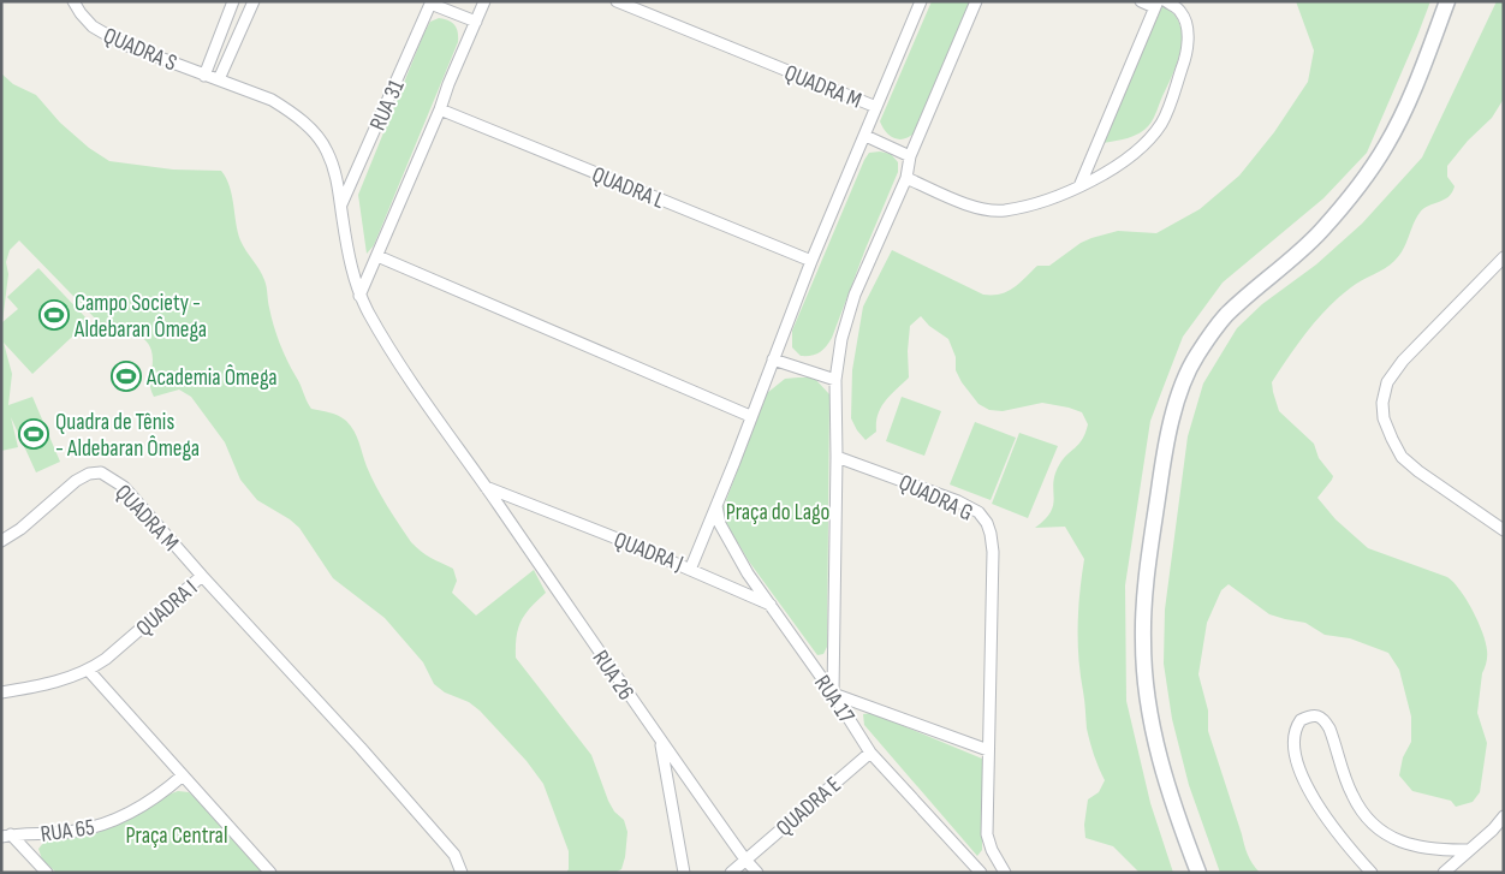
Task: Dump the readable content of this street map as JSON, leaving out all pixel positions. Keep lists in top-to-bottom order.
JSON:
{
  "streets": {
    "street": [
      "QUADRA S",
      "QUADRA M",
      "RUA 31",
      "QUADRA L",
      "QUADRA G",
      "QUADRA J",
      "QUADRA I",
      "RUA 26",
      "RUA 17",
      "QUADRA E",
      "RUA 65"
    ]
  },
  "crossings": [
    ["QUADRA M", "QUADRA L"],
    ["QUADRA M", "QUADRA I"],
    ["QUADRA J", "RUA 26"],
    ["QUADRA J", "RUA 17"],
    ["RUA 26", "QUADRA E"],
    ["RUA 17", "QUADRA E"]
  ],
  "parks": ["Praça do Lago", "Praça Central"],
  "places": {
    "sports": ["Campo Society - Aldebaran Ômega", "Academia Ômega", "Quadra de Tênis - Aldebaran Ômega"]
  }
}
